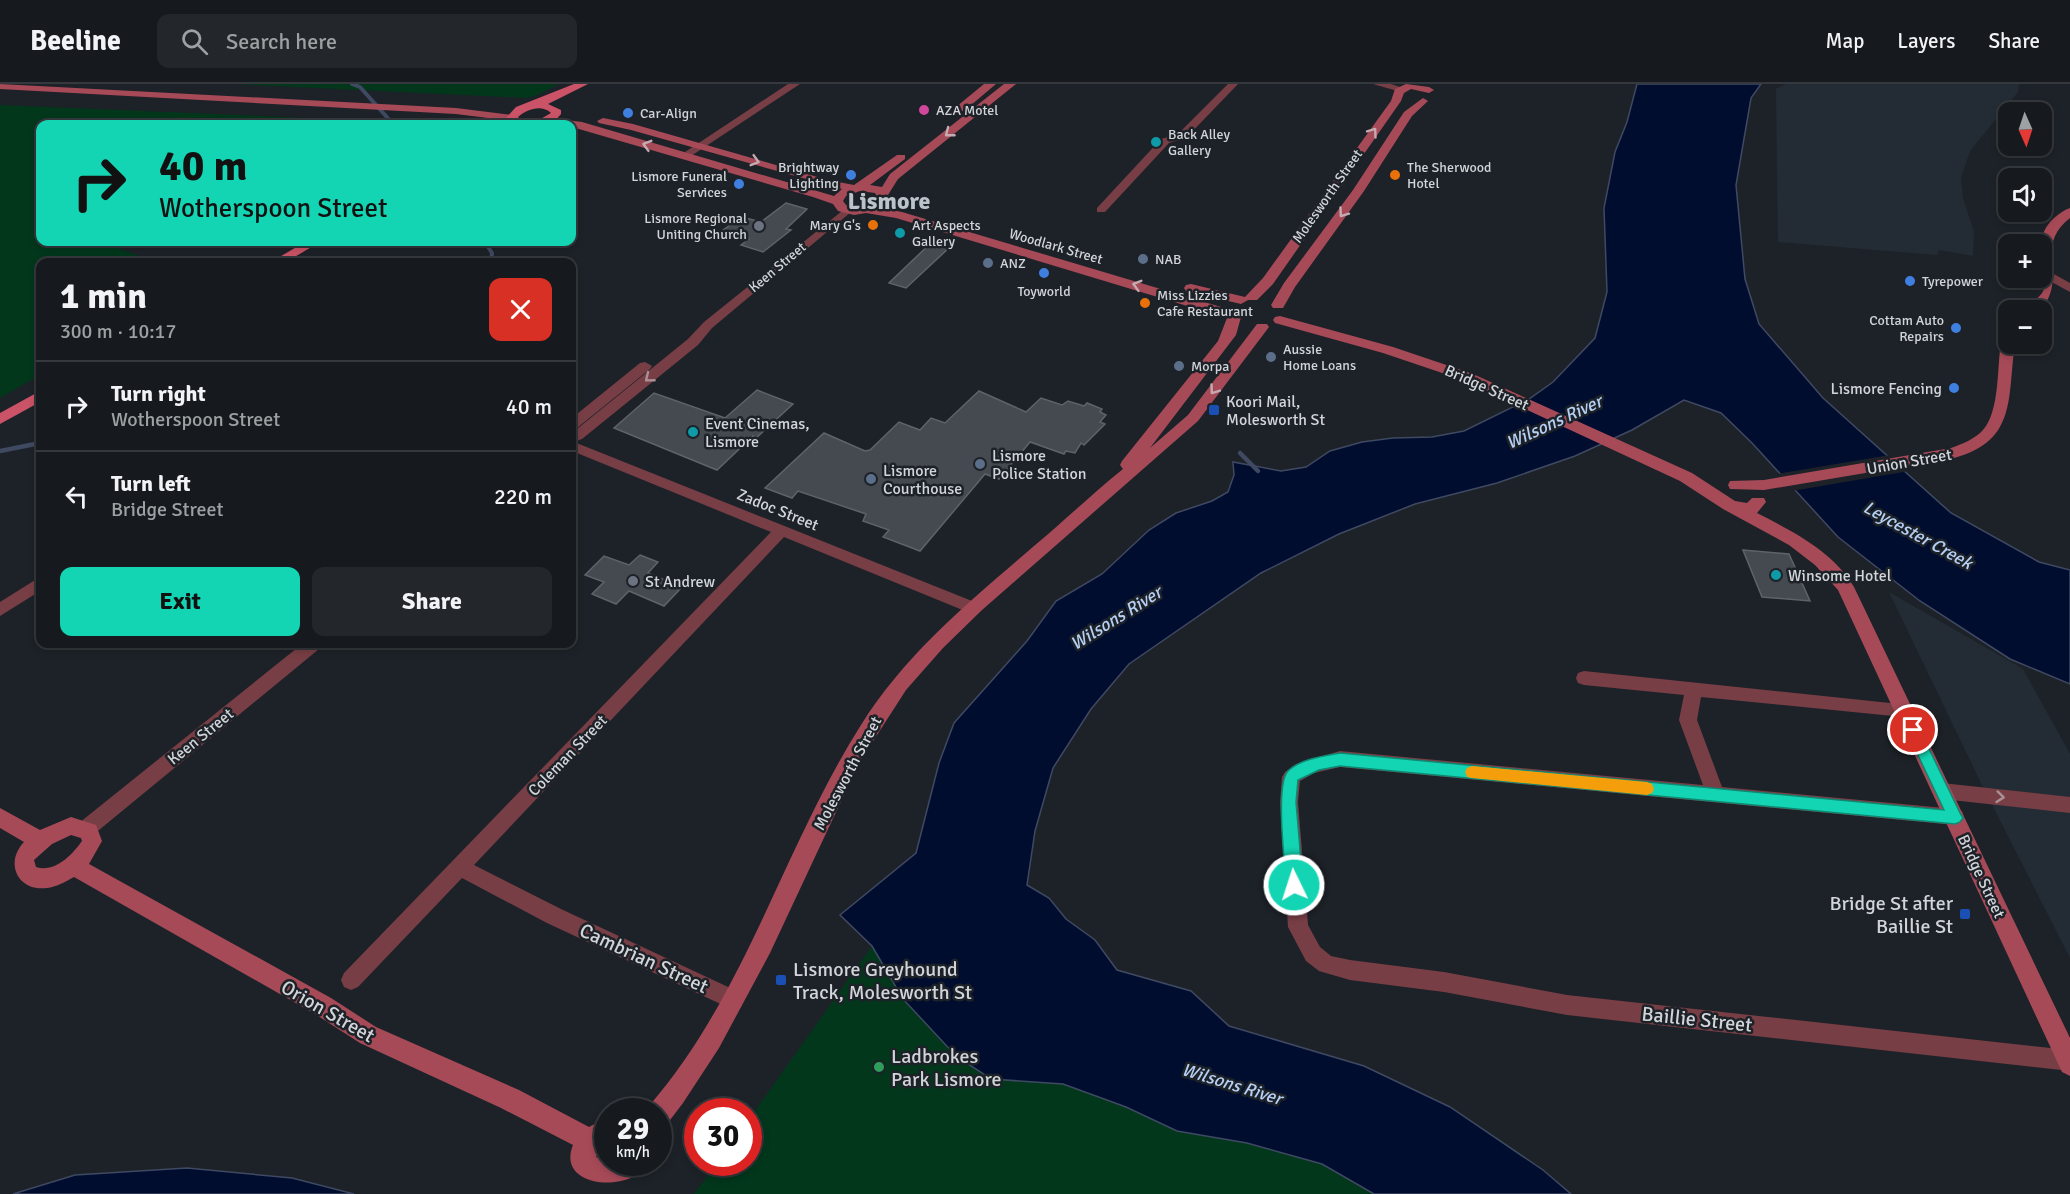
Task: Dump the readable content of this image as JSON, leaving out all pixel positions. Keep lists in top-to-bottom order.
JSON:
{
  "streets": {
    "main road": [
      "Molesworth Street",
      "Woodlark Street",
      "Bridge Street",
      "Union Street",
      "Orion Street"
    ],
    "street": [
      "Keen Street",
      "Zadoc Street",
      "Coleman Street",
      "Cambrian Street",
      "Baillie Street"
    ]
  },
  "crossings": [
    ["Molesworth Street", "Woodlark Street"],
    ["Molesworth Street", "Zadoc Street"],
    ["Molesworth Street", "Cambrian Street"],
    ["Woodlark Street", "Keen Street"],
    ["Bridge Street", "Union Street"],
    ["Bridge Street", "Baillie Street"],
    ["Zadoc Street", "Coleman Street"],
    ["Coleman Street", "Cambrian Street"]
  ],
  "districts": ["Lismore"],
  "water": ["Wilsons River", "Leycester Creek"],
  "places": {
    "other": [
      "AZA Motel",
      "Car-Align",
      "Back Alley Gallery",
      "Brightway Lighting",
      "The Sherwood Hotel",
      "Lismore Funeral Services",
      "Mary G's",
      "Lismore Regional Uniting Church",
      "Art Aspects Gallery",
      "NAB",
      "ANZ",
      "Toyworld",
      "Tyrepower",
      "Miss Lizzies Cafe Restaurant",
      "Cottam Auto Repairs",
      "Aussie Home Loans",
      "Morpa",
      "Lismore Fencing",
      "Event Cinemas, Lismore",
      "Lismore Police Station",
      "Lismore Courthouse",
      "Winsome Hotel",
      "St Andrew",
      "Ladbrokes Park Lismore"
    ],
    "transit": ["Koori Mail, Molesworth St", "Bridge St after Baillie St", "Lismore Greyhound Track, Molesworth St"]
  },
  "north": "bottom",
  "page": {
    "header": "Beeline",
    "search": "Search here",
    "nav": ["Map", "Layers", "Share"],
    "map_buttons": ["+", "−"],
    "turn": ["40 m", "Wotherspoon Street"],
    "heading": ["1 min", "300 m · 10:17"],
    "list": [
      {
        "name": "Turn right",
        "note": "Wotherspoon Street",
        "value": "40 m"
      },
      {
        "name": "Turn left",
        "note": "Bridge Street",
        "value": "220 m"
      }
    ],
    "buttons": ["Exit", "Share"],
    "speed": "29 km/h",
    "limit": "30"
  }
}
